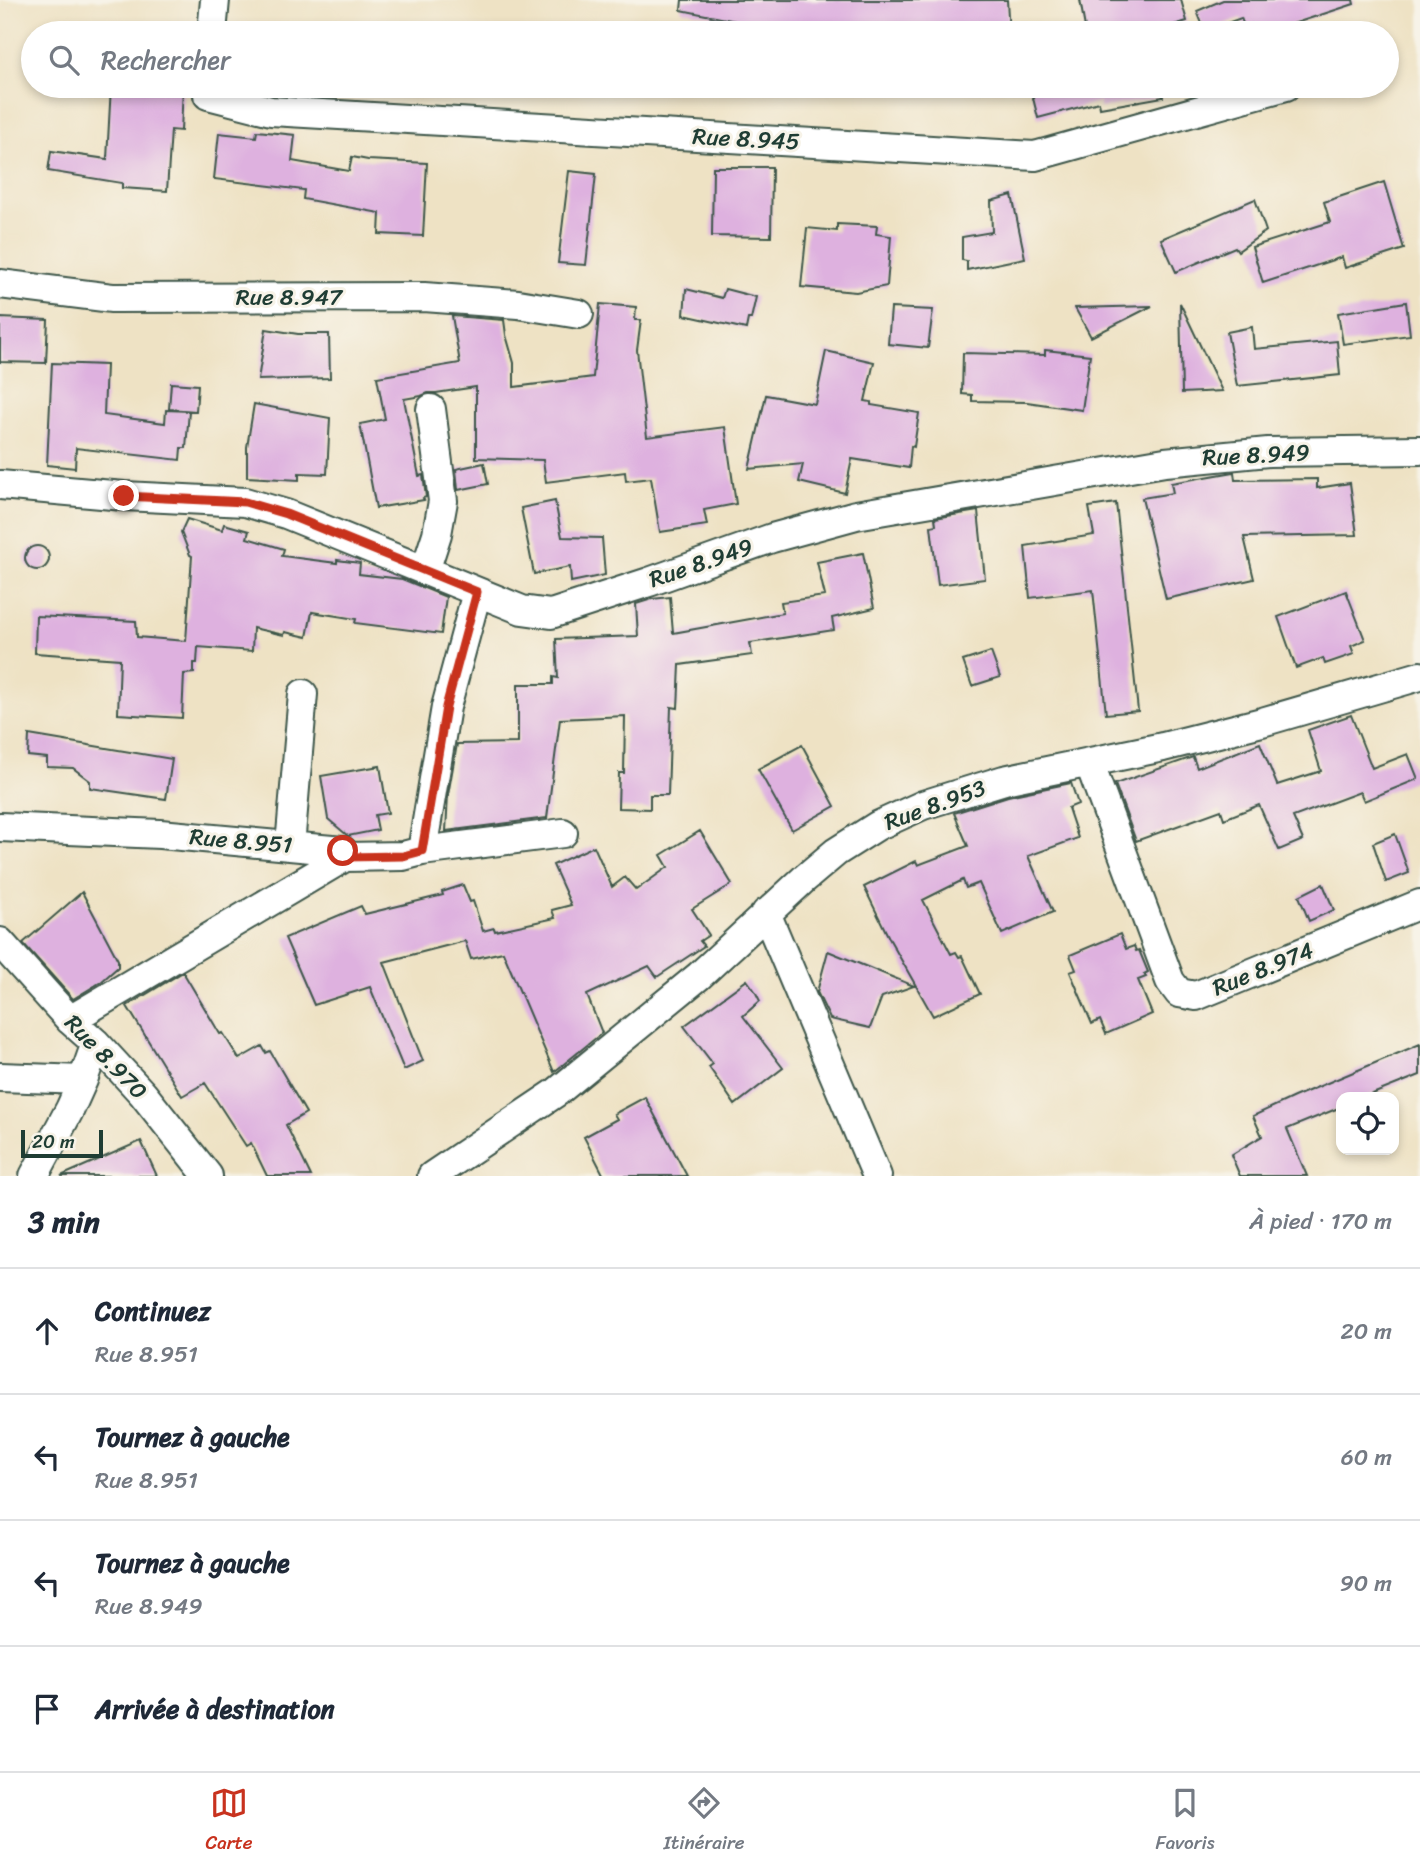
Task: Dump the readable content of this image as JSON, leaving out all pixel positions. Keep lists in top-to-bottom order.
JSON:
{
  "streets": {
    "street": [
      "Rue 8.945",
      "Rue 8.947",
      "Rue 8.949",
      "Rue 8.953",
      "Rue 8.951",
      "Rue 8.974",
      "Rue 8.970"
    ]
  },
  "crossings": [
    ["Rue 8.953", "Rue 8.974"]
  ],
  "scale_bar": "20 m",
  "page": {
    "search": "Rechercher",
    "scale": "20 m",
    "heading": ["3 min", "À pied · 170 m"],
    "list": [
      ["Continuez", "Rue 8.951", "20 m"],
      ["Tournez à gauche", "Rue 8.951", "60 m"],
      ["Tournez à gauche", "Rue 8.949", "90 m"],
      "Arrivée à destination"
    ],
    "nav": ["Carte", "Itinéraire", "Favoris"]
  }
}
